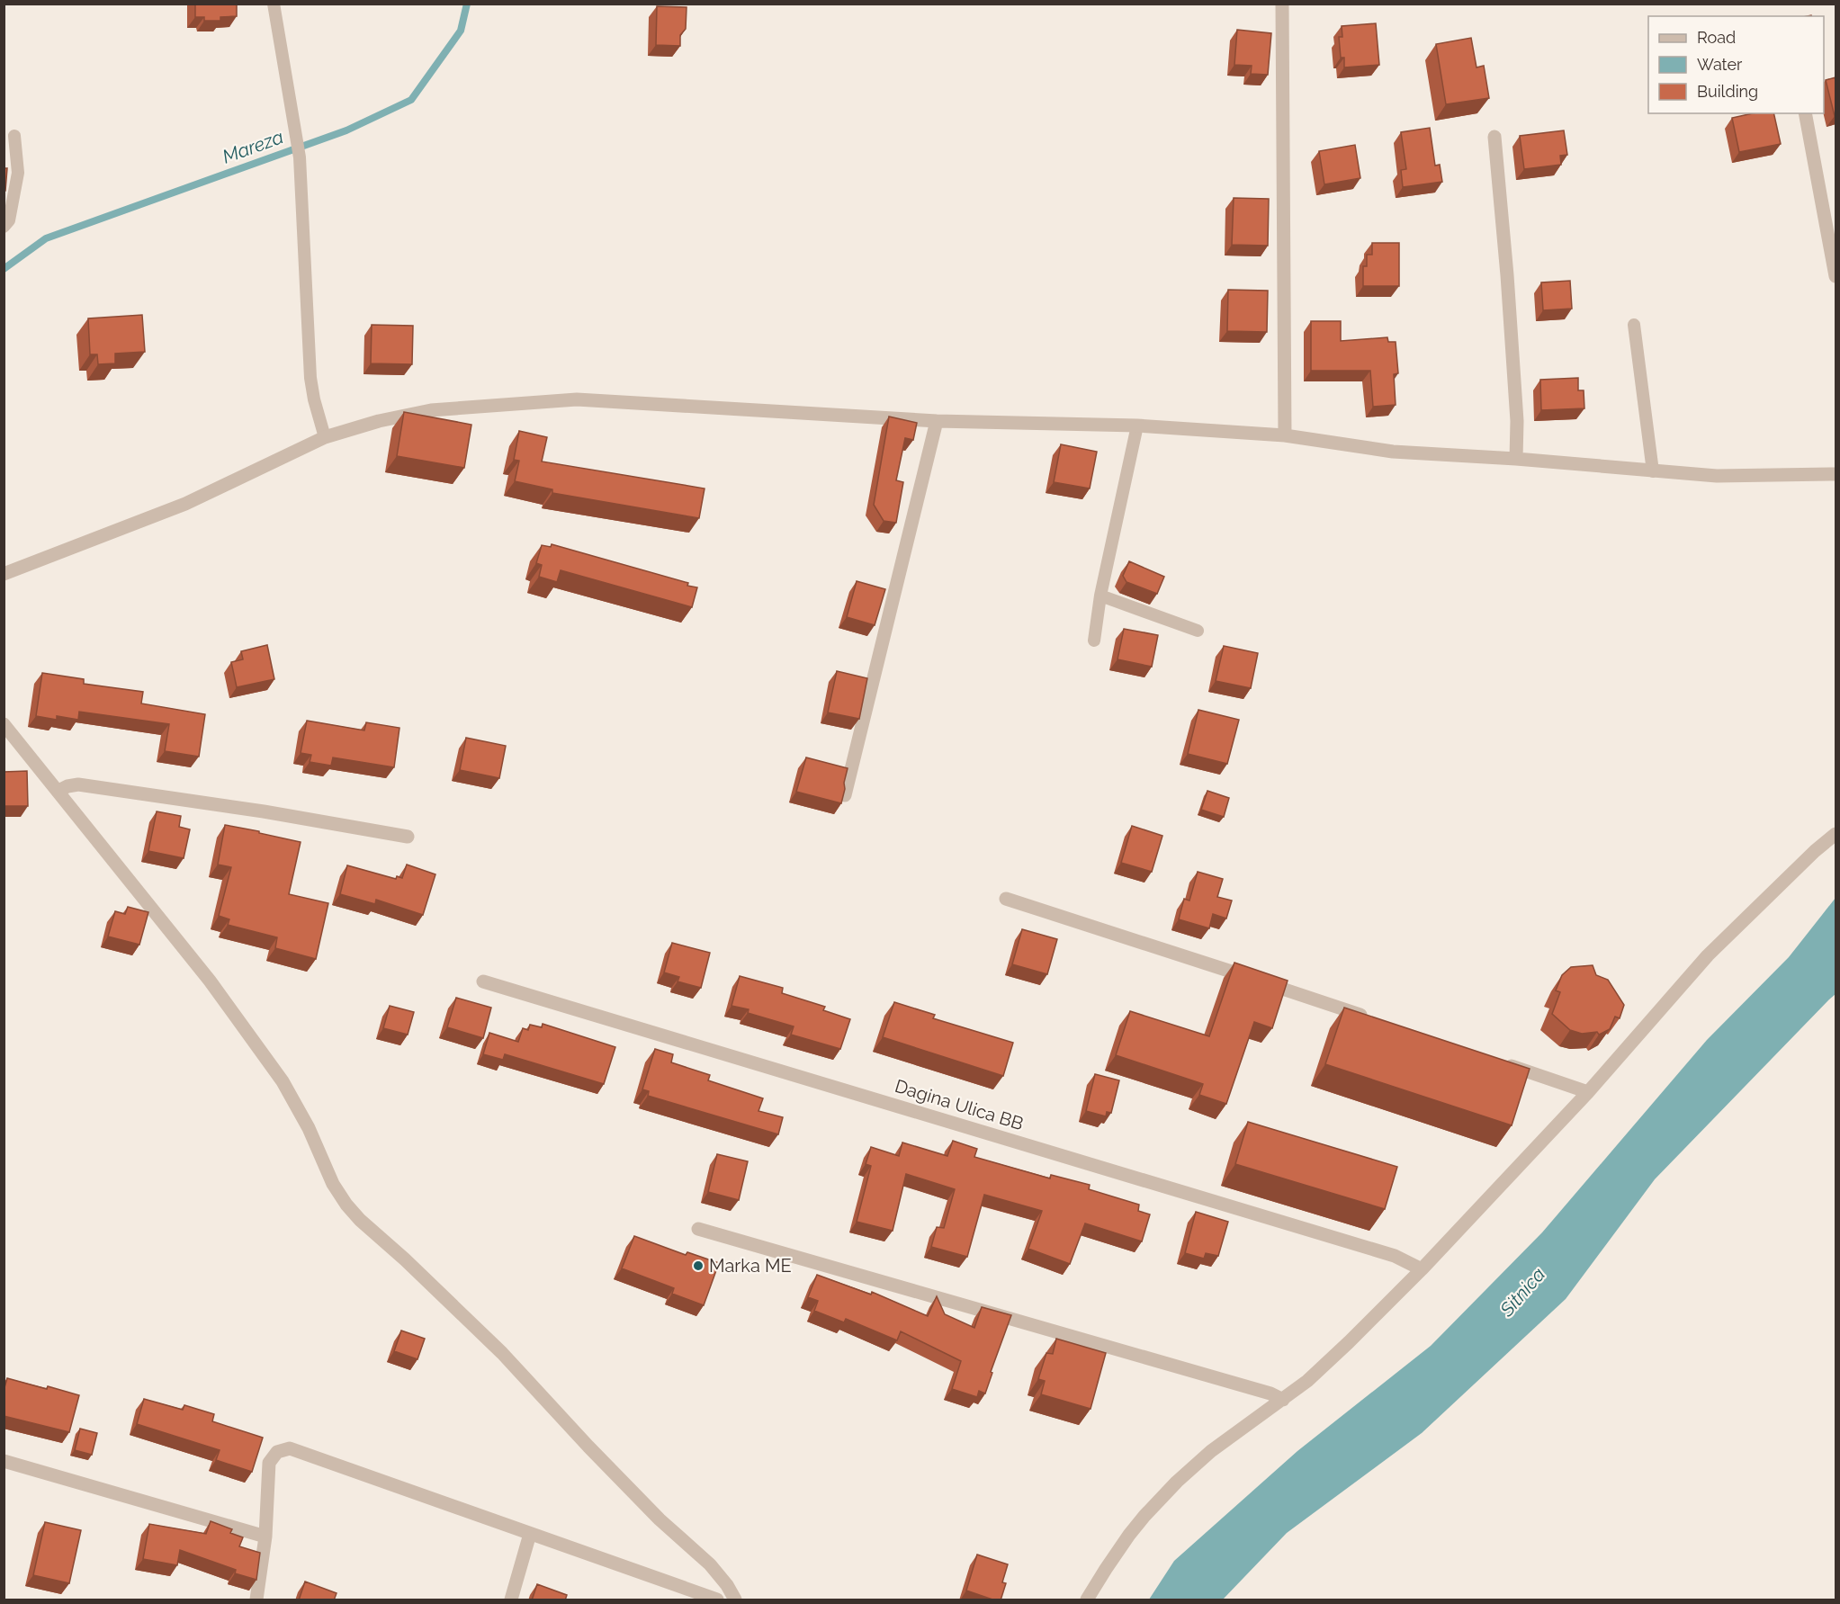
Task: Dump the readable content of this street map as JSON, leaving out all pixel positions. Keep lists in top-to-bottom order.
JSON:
{
  "streets": {
    "street": ["Dagina Ulica BB"]
  },
  "water": ["Mareza", "Sitnica"],
  "places": ["Marka ME"],
  "legend": ["Road", "Water", "Building"]
}
